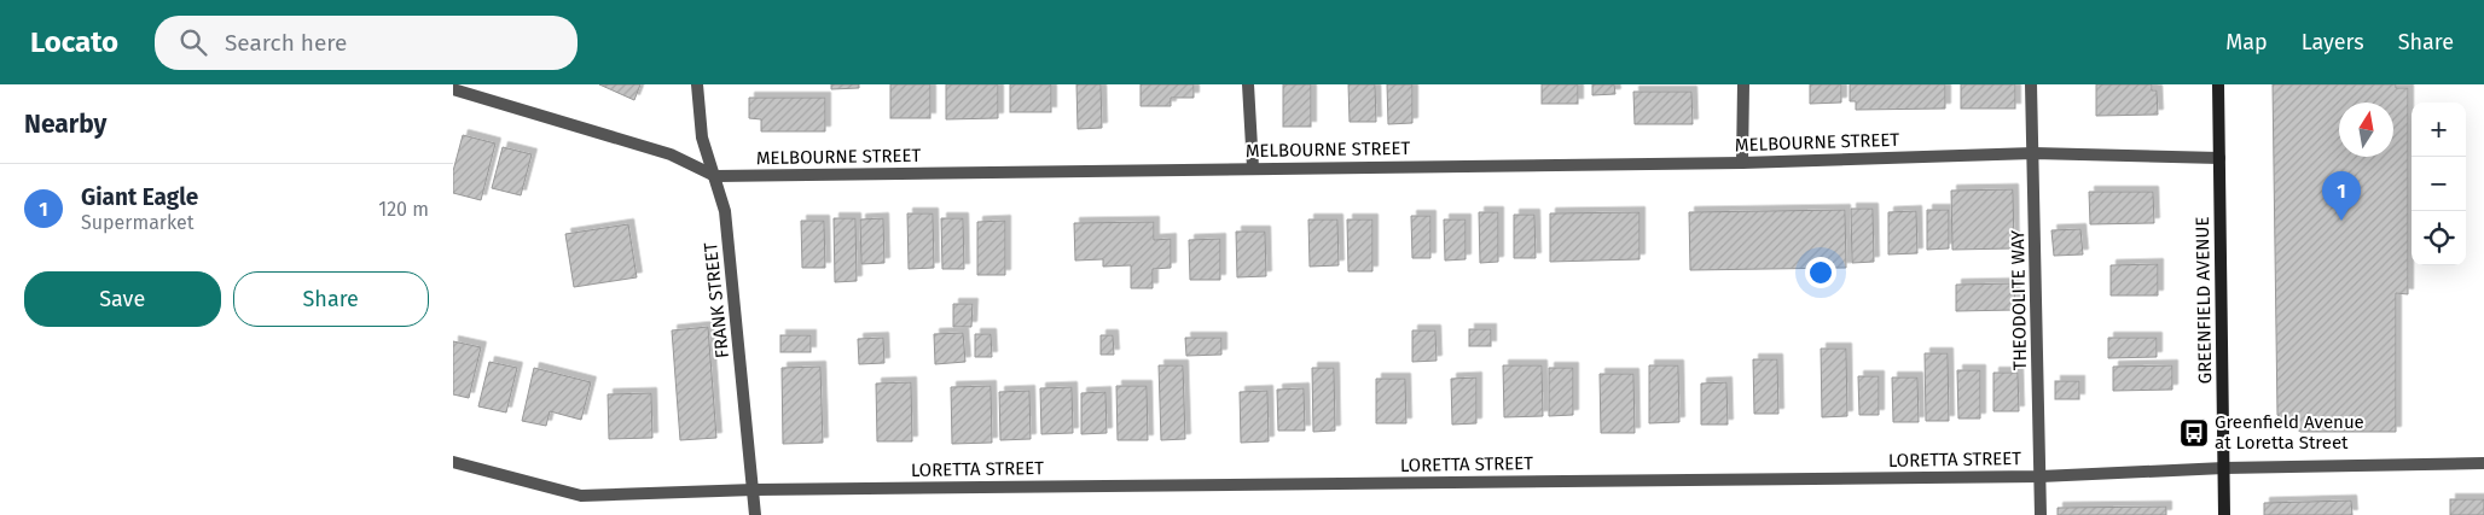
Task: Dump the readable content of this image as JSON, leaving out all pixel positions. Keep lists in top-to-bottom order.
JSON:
{
  "streets": {
    "main road": ["GREENFIELD AVENUE"],
    "street": [
      "MELBOURNE STREET",
      "FRANK STREET",
      "THEODOLITE WAY",
      "LORETTA STREET"
    ]
  },
  "crossings": [
    ["MELBOURNE STREET", "FRANK STREET"],
    ["MELBOURNE STREET", "THEODOLITE WAY"],
    ["MELBOURNE STREET", "GREENFIELD AVENUE"],
    ["FRANK STREET", "LORETTA STREET"],
    ["THEODOLITE WAY", "LORETTA STREET"],
    ["GREENFIELD AVENUE", "LORETTA STREET"]
  ],
  "places": {
    "bus stop": ["Greenfield Avenue at Loretta Street"]
  },
  "north": "top",
  "page": {
    "header": "Locato",
    "search": "Search here",
    "nav": ["Map", "Layers", "Share"],
    "heading": "Nearby",
    "map_buttons": ["+", "−"],
    "list": [
      {
        "mark": "1",
        "name": "Giant Eagle",
        "note": "Supermarket",
        "value": "120 m"
      }
    ],
    "pins": "1",
    "buttons": ["Save", "Share"]
  }
}
